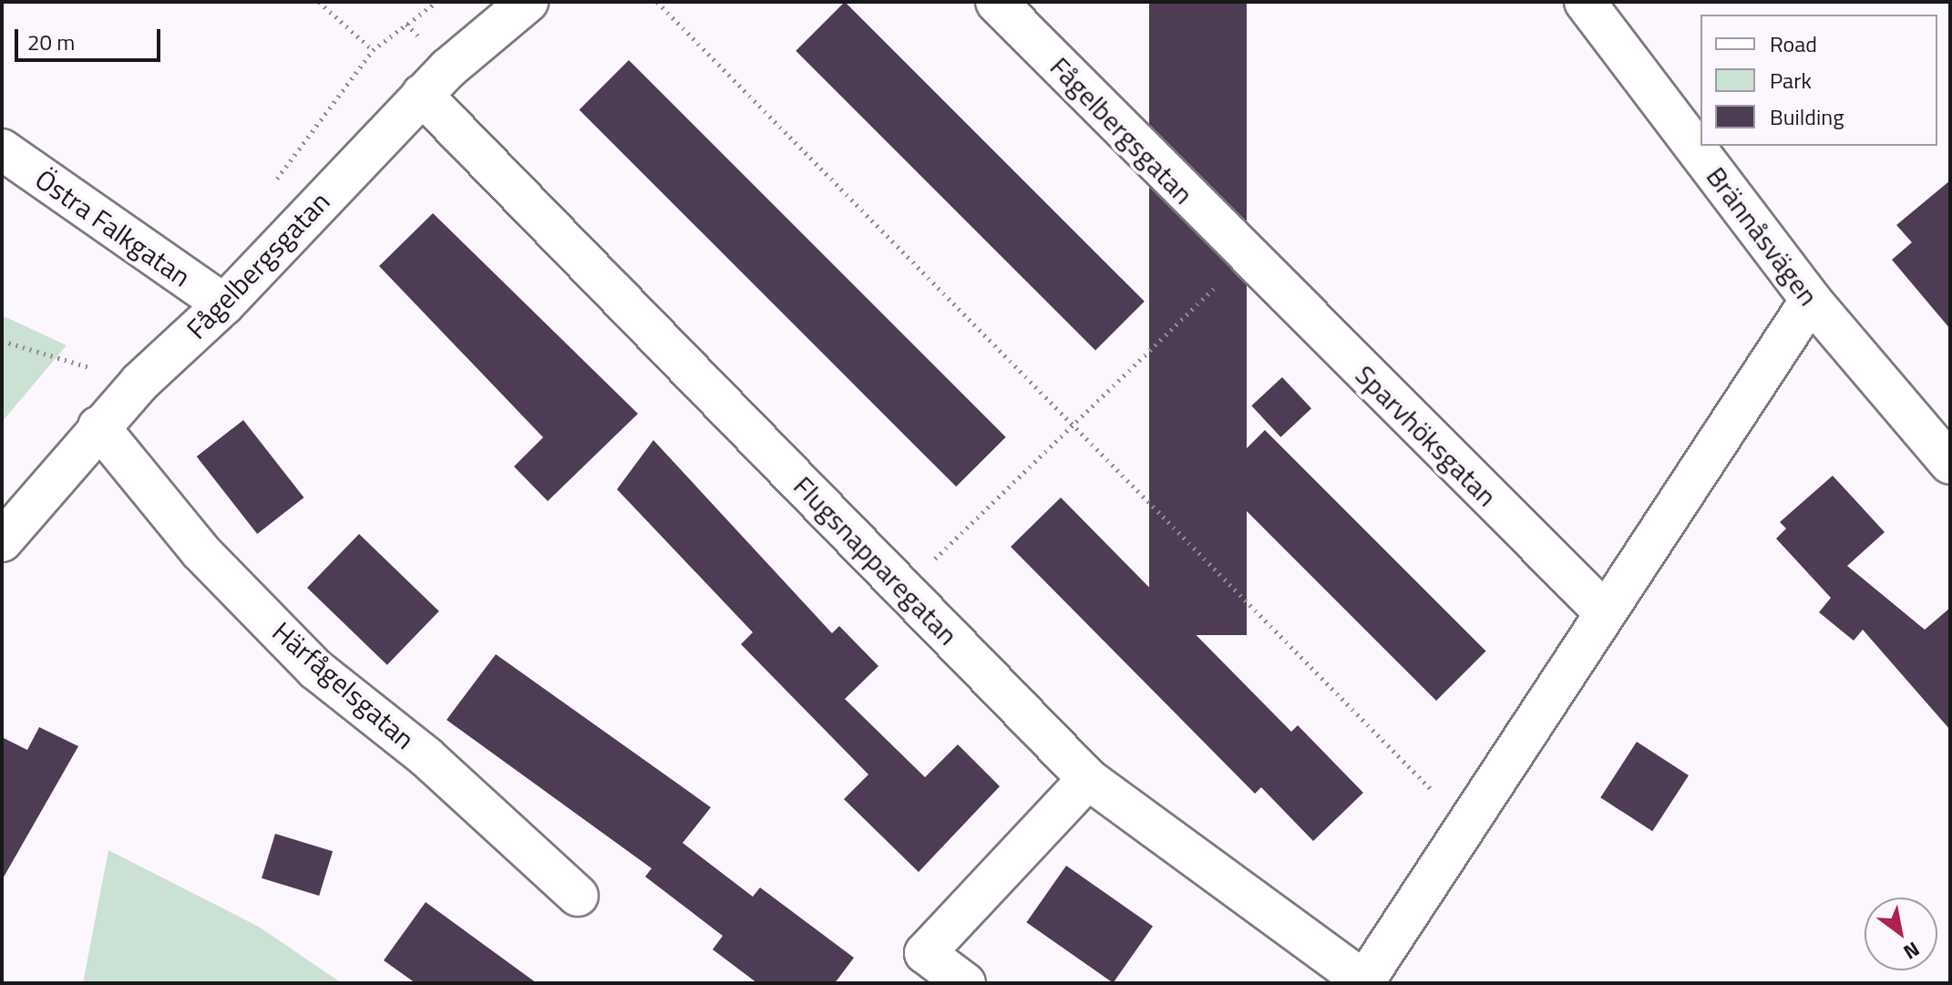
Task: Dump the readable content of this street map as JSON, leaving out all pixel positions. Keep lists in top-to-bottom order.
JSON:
{
  "streets": {
    "street": [
      "Fågelbergsgatan",
      "Östra Falkgatan",
      "Brännåsvägen",
      "Sparvhöksgatan",
      "Flugsnapparegatan",
      "Härfågelsgatan"
    ]
  },
  "crossings": [
    ["Fågelbergsgatan", "Östra Falkgatan"],
    ["Fågelbergsgatan", "Sparvhöksgatan"],
    ["Fågelbergsgatan", "Flugsnapparegatan"],
    ["Fågelbergsgatan", "Härfågelsgatan"]
  ],
  "legend": ["Road", "Park", "Building"],
  "scale_bar": "20 m",
  "north": "bottom right"
}
